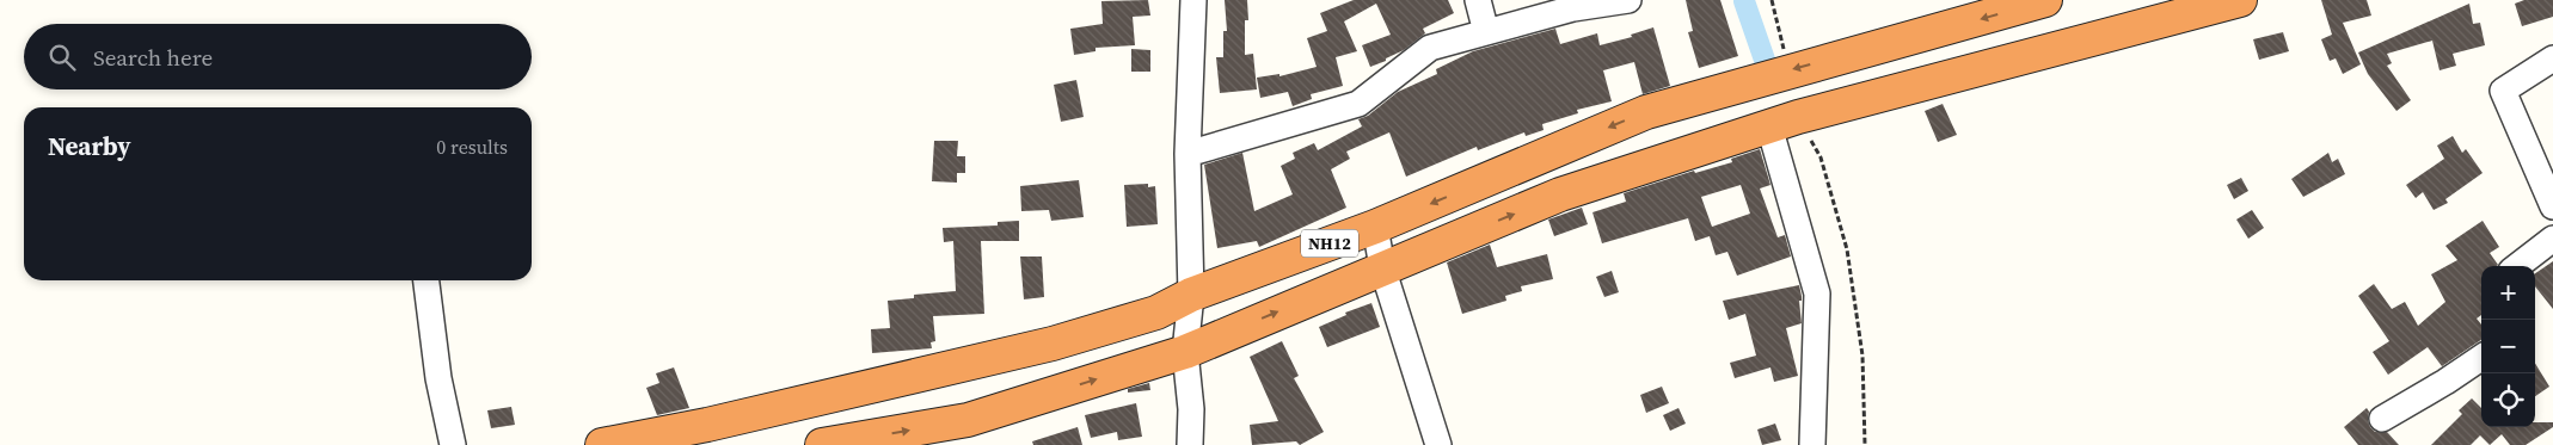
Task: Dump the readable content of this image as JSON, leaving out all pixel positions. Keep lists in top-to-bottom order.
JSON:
{
  "streets": {
    "highway": ["NH12"]
  },
  "page": {
    "search": "Search here",
    "heading": ["Nearby", "0 results"],
    "map_buttons": ["+", "−"]
  }
}
